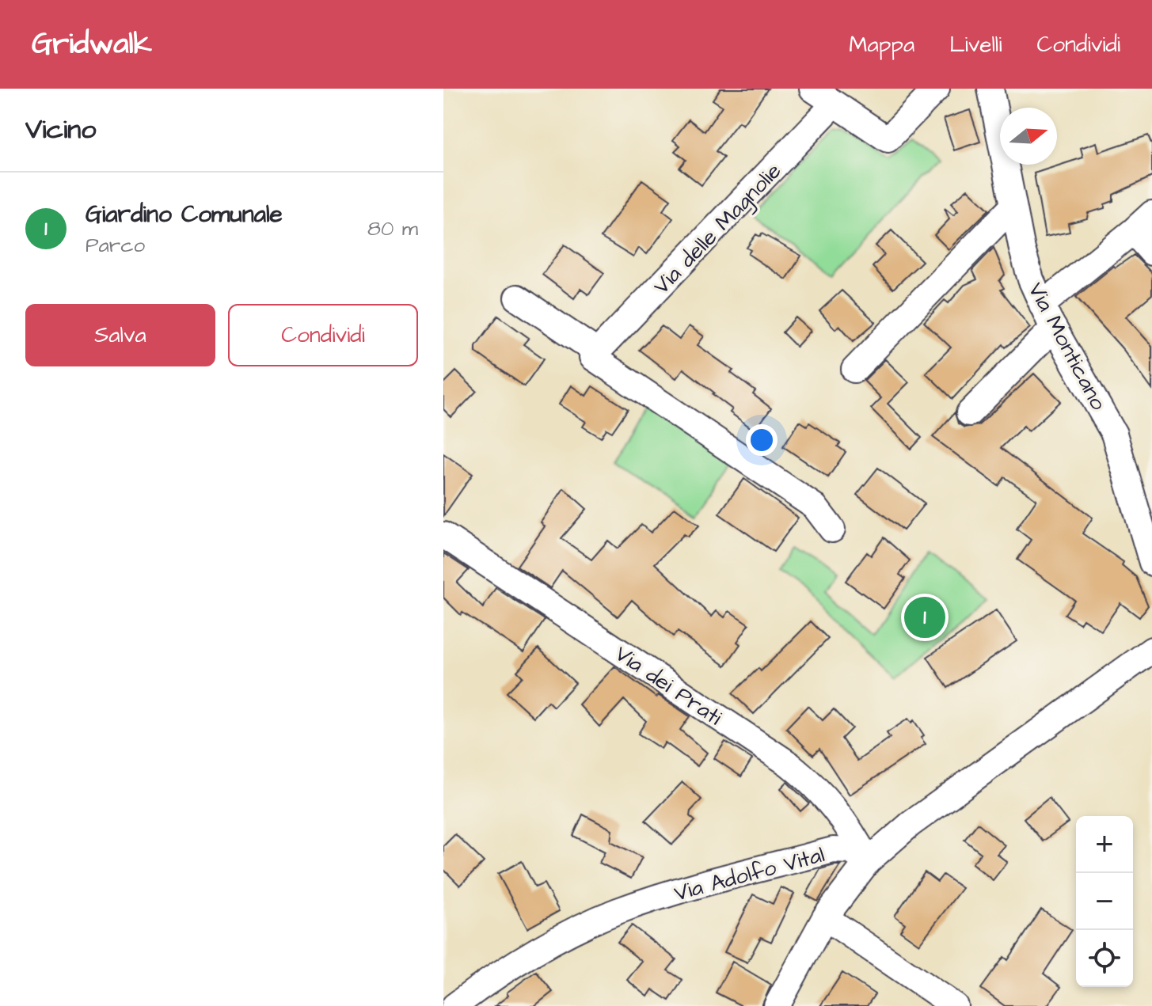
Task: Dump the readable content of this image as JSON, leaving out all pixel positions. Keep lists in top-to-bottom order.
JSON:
{
  "streets": {
    "street": [
      "Via delle Magnolie",
      "Via Monticano",
      "Via dei Prati",
      "Via Adolfo Vital"
    ]
  },
  "crossings": [
    ["Via dei Prati", "Via Adolfo Vital"]
  ],
  "north": "right",
  "page": {
    "header": "Gridwalk",
    "nav": ["Mappa", "Livelli", "Condividi"],
    "heading": "Vicino",
    "list": [
      {
        "mark": "1",
        "name": "Giardino Comunale",
        "note": "Parco",
        "value": "80 m"
      }
    ],
    "buttons": ["Salva", "Condividi"],
    "pins": "1",
    "map_buttons": ["+", "−"]
  }
}
